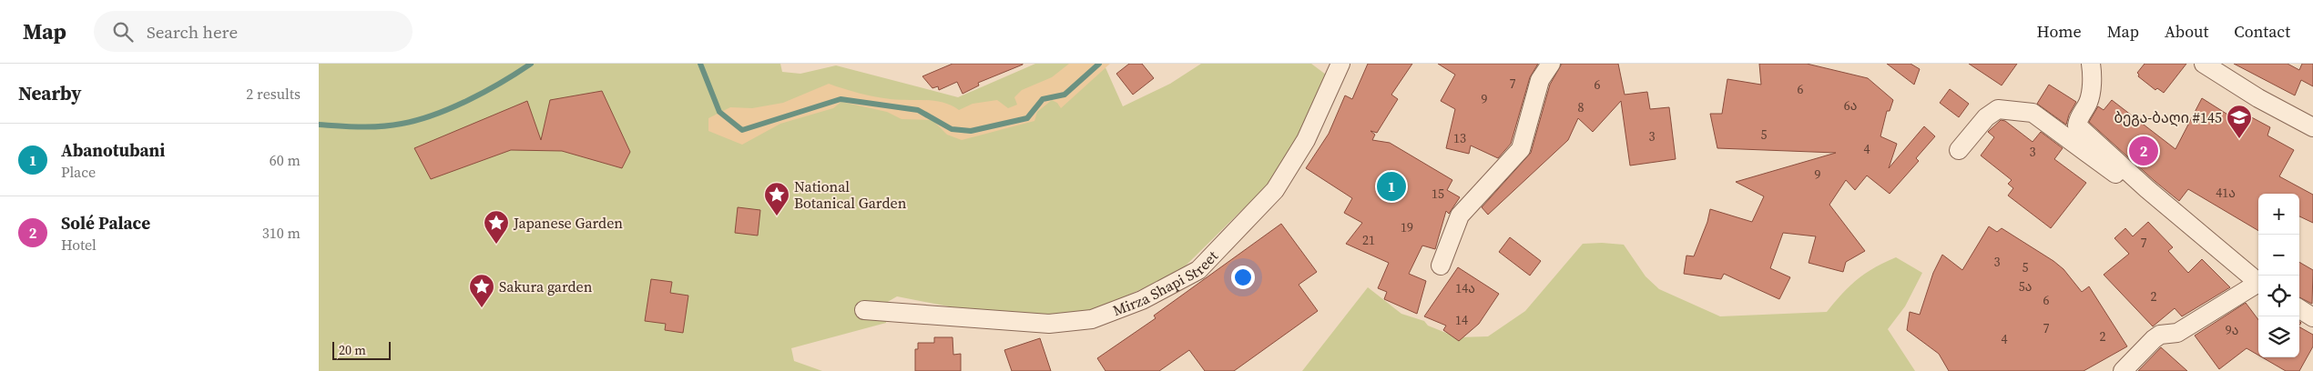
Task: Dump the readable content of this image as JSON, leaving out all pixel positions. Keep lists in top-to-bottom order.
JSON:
{
  "streets": {
    "street": ["Mirza Shapi Street"]
  },
  "places": {
    "school or university": ["ბეგა-ბაღი #145"],
    "place": ["National Botanical Garden", "Japanese Garden", "Sakura garden"]
  },
  "house_numbers": [
    "7",
    "6",
    "6",
    "9",
    "6ა",
    "8",
    "5",
    "3",
    "13",
    "4",
    "3",
    "9",
    "41ა",
    "15",
    "19",
    "21",
    "7",
    "3",
    "5",
    "5ა",
    "14ა",
    "2",
    "6",
    "14",
    "7",
    "9ა",
    "2",
    "4"
  ],
  "scale_bar": "20 m",
  "page": {
    "header": "Map",
    "search": "Search here",
    "nav": [
      "Home",
      "Map",
      "About",
      "Contact"
    ],
    "heading": ["Nearby", "2 results"],
    "list": [
      {
        "mark": "1",
        "name": "Abanotubani",
        "note": "Place",
        "value": "60 m"
      },
      {
        "mark": "2",
        "name": "Solé Palace",
        "note": "Hotel",
        "value": "310 m"
      }
    ],
    "pins": ["2", "1"],
    "map_buttons": ["+", "−"],
    "scale": "20 m"
  }
}
